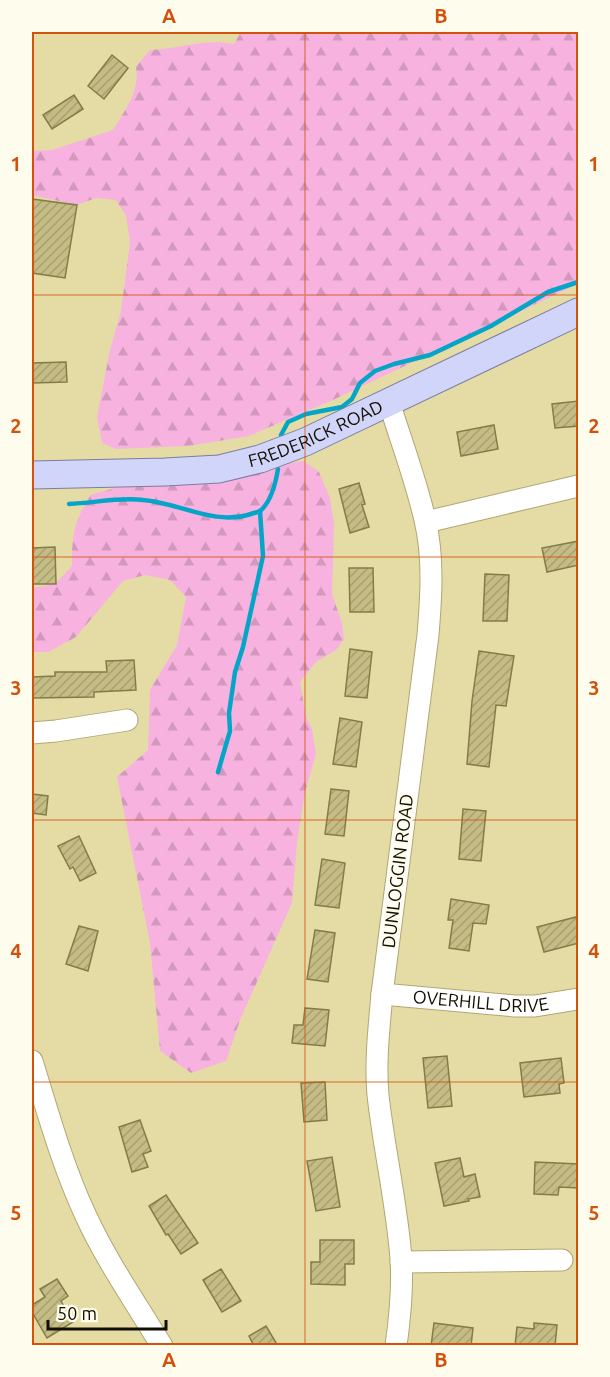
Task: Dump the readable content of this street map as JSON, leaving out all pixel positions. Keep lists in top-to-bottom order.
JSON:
{
  "streets": {
    "main road": ["FREDERICK ROAD"],
    "street": ["DUNLOGGIN ROAD", "OVERHILL DRIVE"]
  },
  "crossings": [
    ["FREDERICK ROAD", "DUNLOGGIN ROAD"],
    ["DUNLOGGIN ROAD", "OVERHILL DRIVE"]
  ],
  "scale_bar": "50 m",
  "grid": {
    "columns": ["A", "B"],
    "rows": [
      "1",
      "2",
      "3",
      "4",
      "5"
    ]
  }
}
